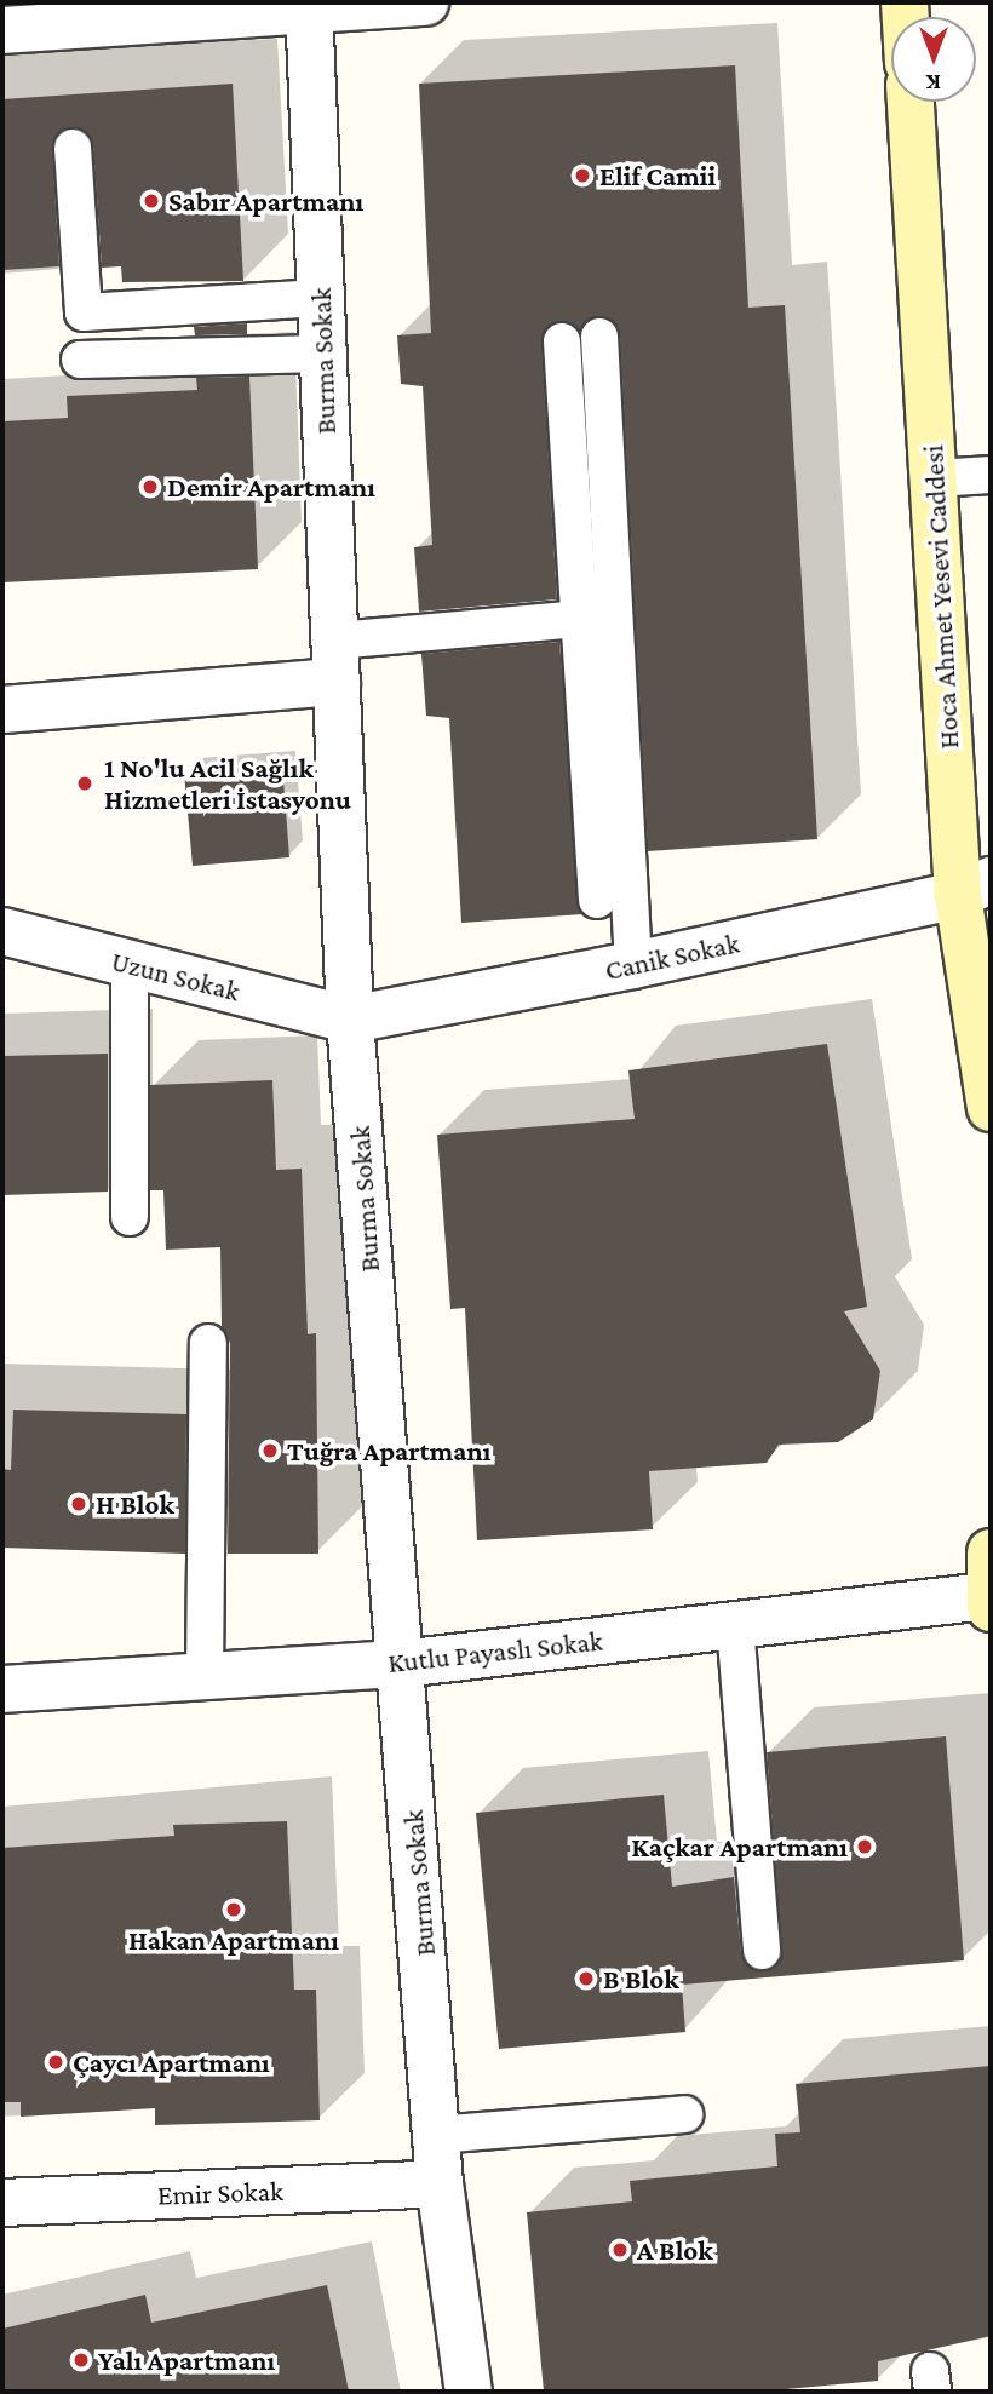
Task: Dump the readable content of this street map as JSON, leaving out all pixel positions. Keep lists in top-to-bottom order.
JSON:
{
  "streets": {
    "main road": ["Hoca Ahmet Yesevi Caddesi"],
    "street": [
      "Burma Sokak",
      "Canik Sokak",
      "Uzun Sokak",
      "Kutlu Payaslı Sokak",
      "Emir Sokak"
    ]
  },
  "crossings": [
    ["Burma Sokak", "Canik Sokak"],
    ["Burma Sokak", "Uzun Sokak"],
    ["Burma Sokak", "Kutlu Payaslı Sokak"],
    ["Burma Sokak", "Emir Sokak"],
    ["Hoca Ahmet Yesevi Caddesi", "Canik Sokak"],
    ["Canik Sokak", "Uzun Sokak"]
  ],
  "places": [
    "Elif Camii",
    "Sabır Apartmanı",
    "Demir Apartmanı",
    "1 No'lu Acil Sağlık Hizmetleri İstasyonu",
    "Tuğra Apartmanı",
    "H Blok",
    "Kaçkar Apartmanı",
    "Hakan Apartmanı",
    "B Blok",
    "Çaycı Apartmanı",
    "A Blok",
    "Yalı Apartmanı"
  ],
  "north": "bottom"
}
